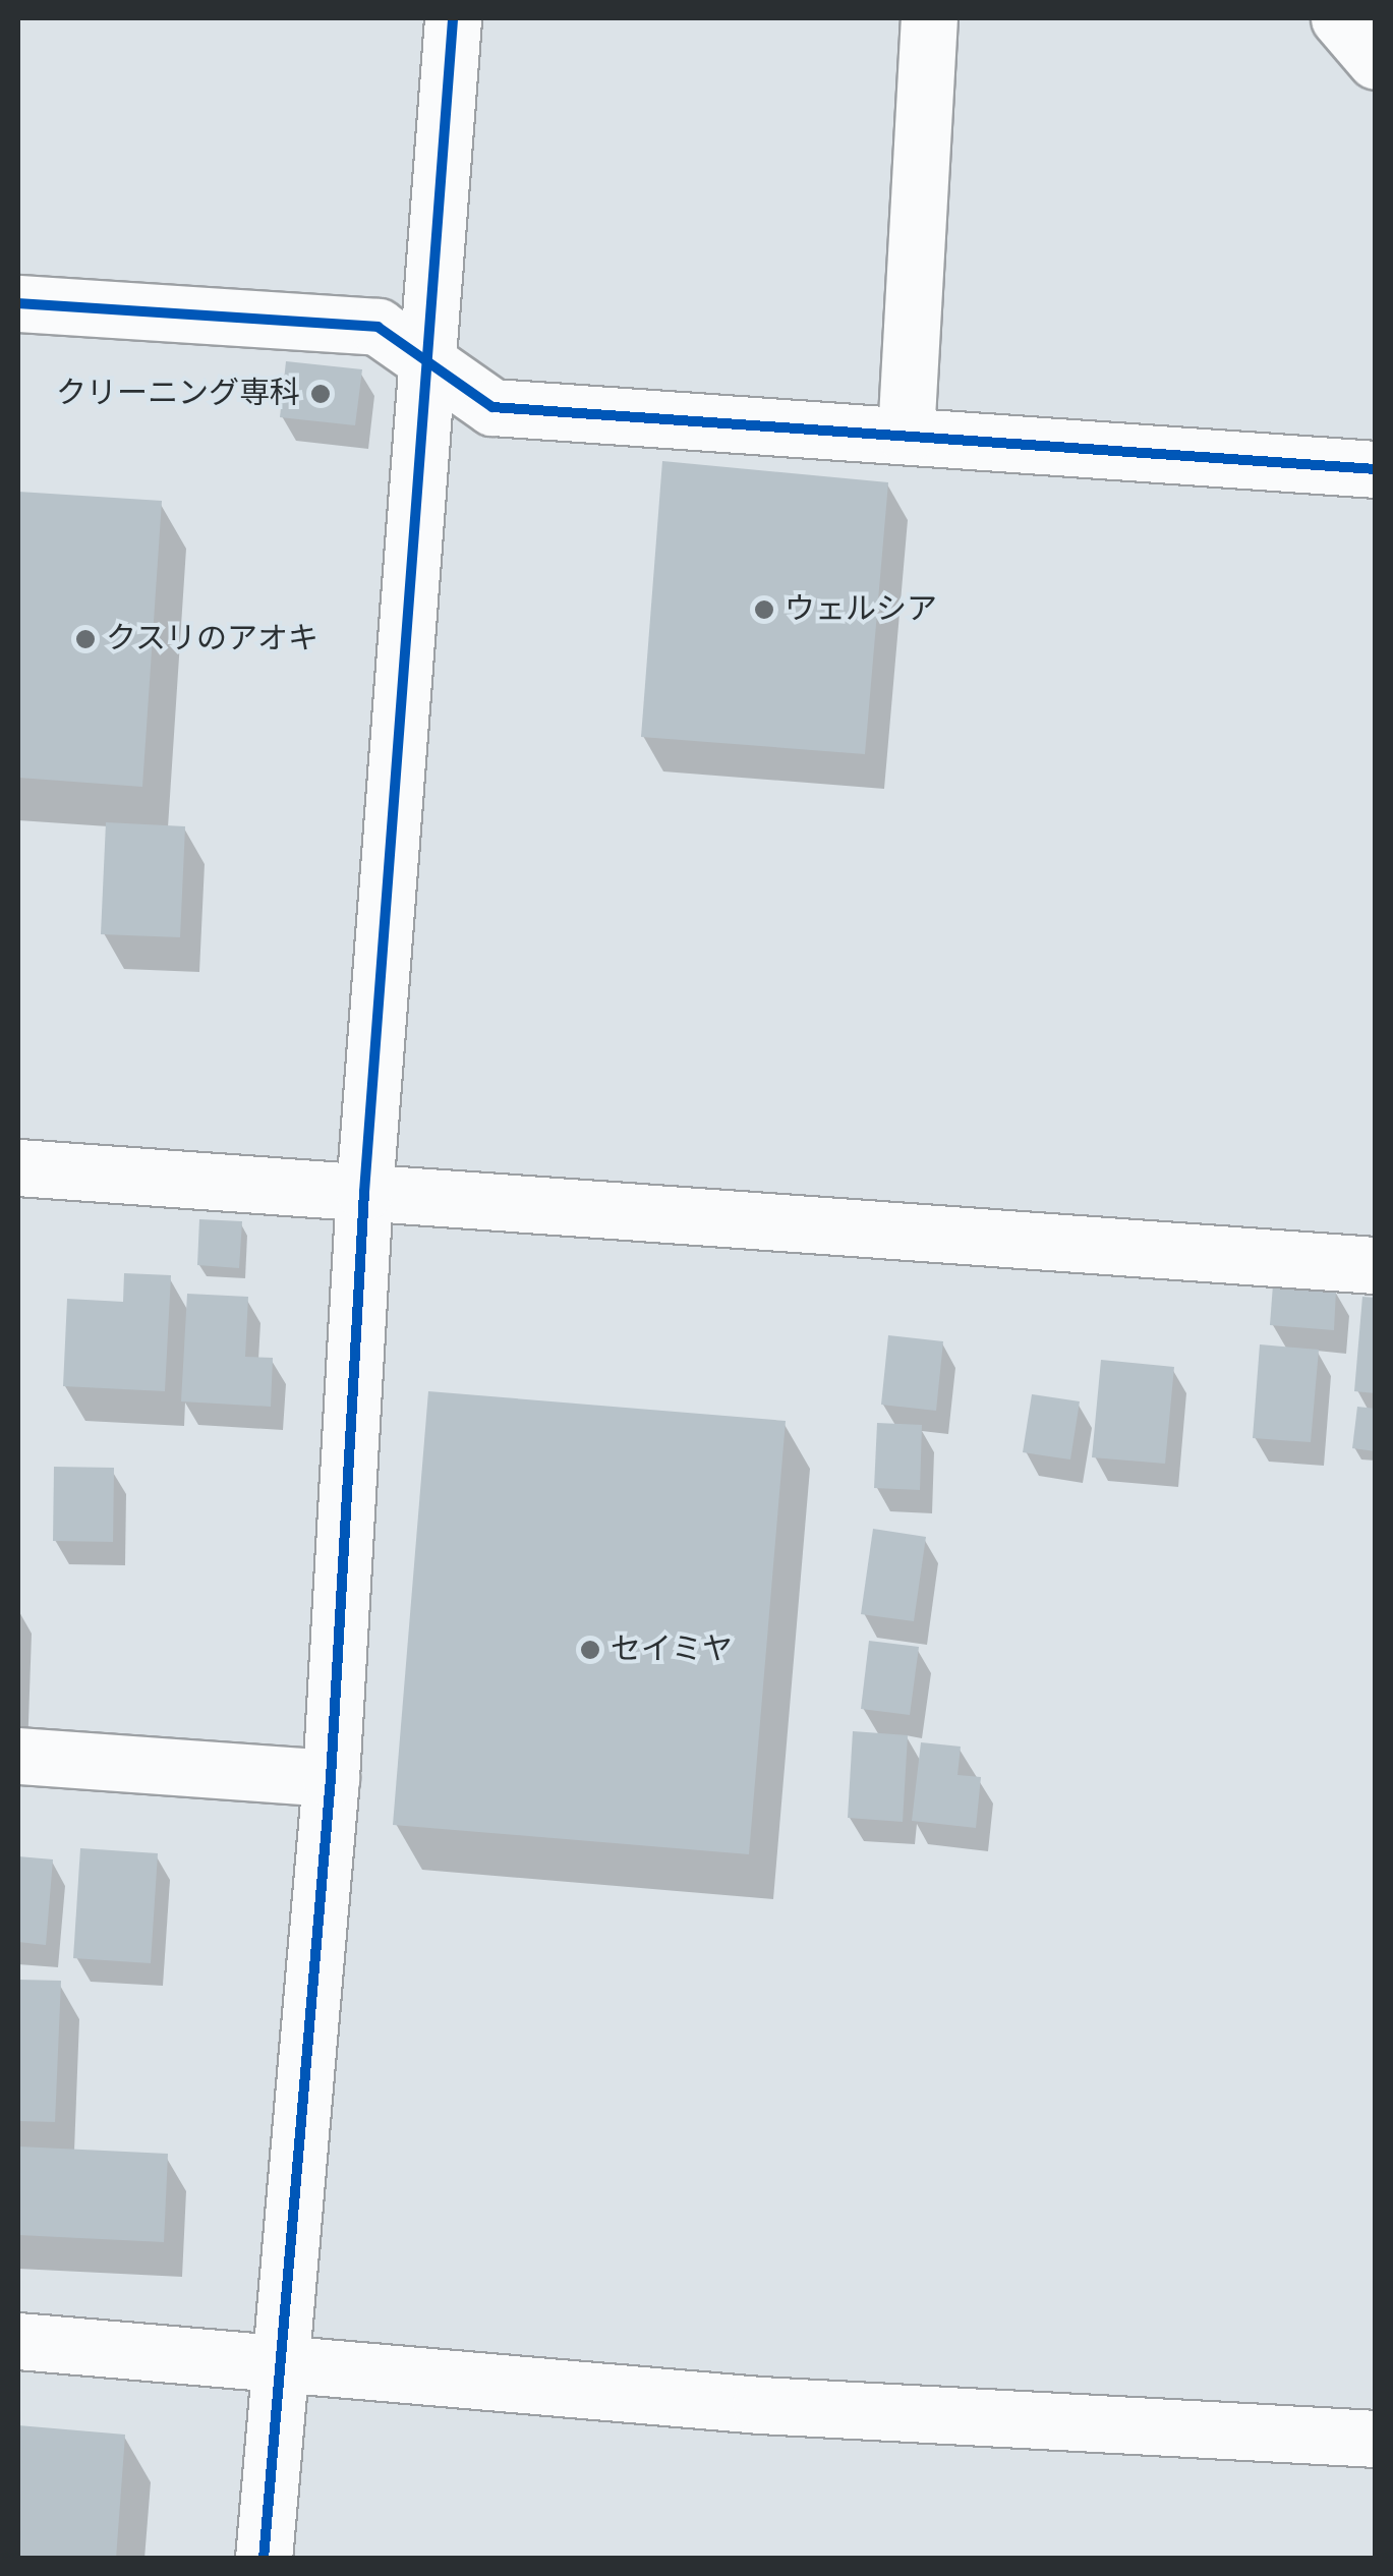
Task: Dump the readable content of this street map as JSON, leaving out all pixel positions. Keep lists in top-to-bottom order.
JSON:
{
  "places": [
    "クリーニング専科",
    "ウェルシア",
    "クスリのアオキ",
    "セイミヤ"
  ]
}
